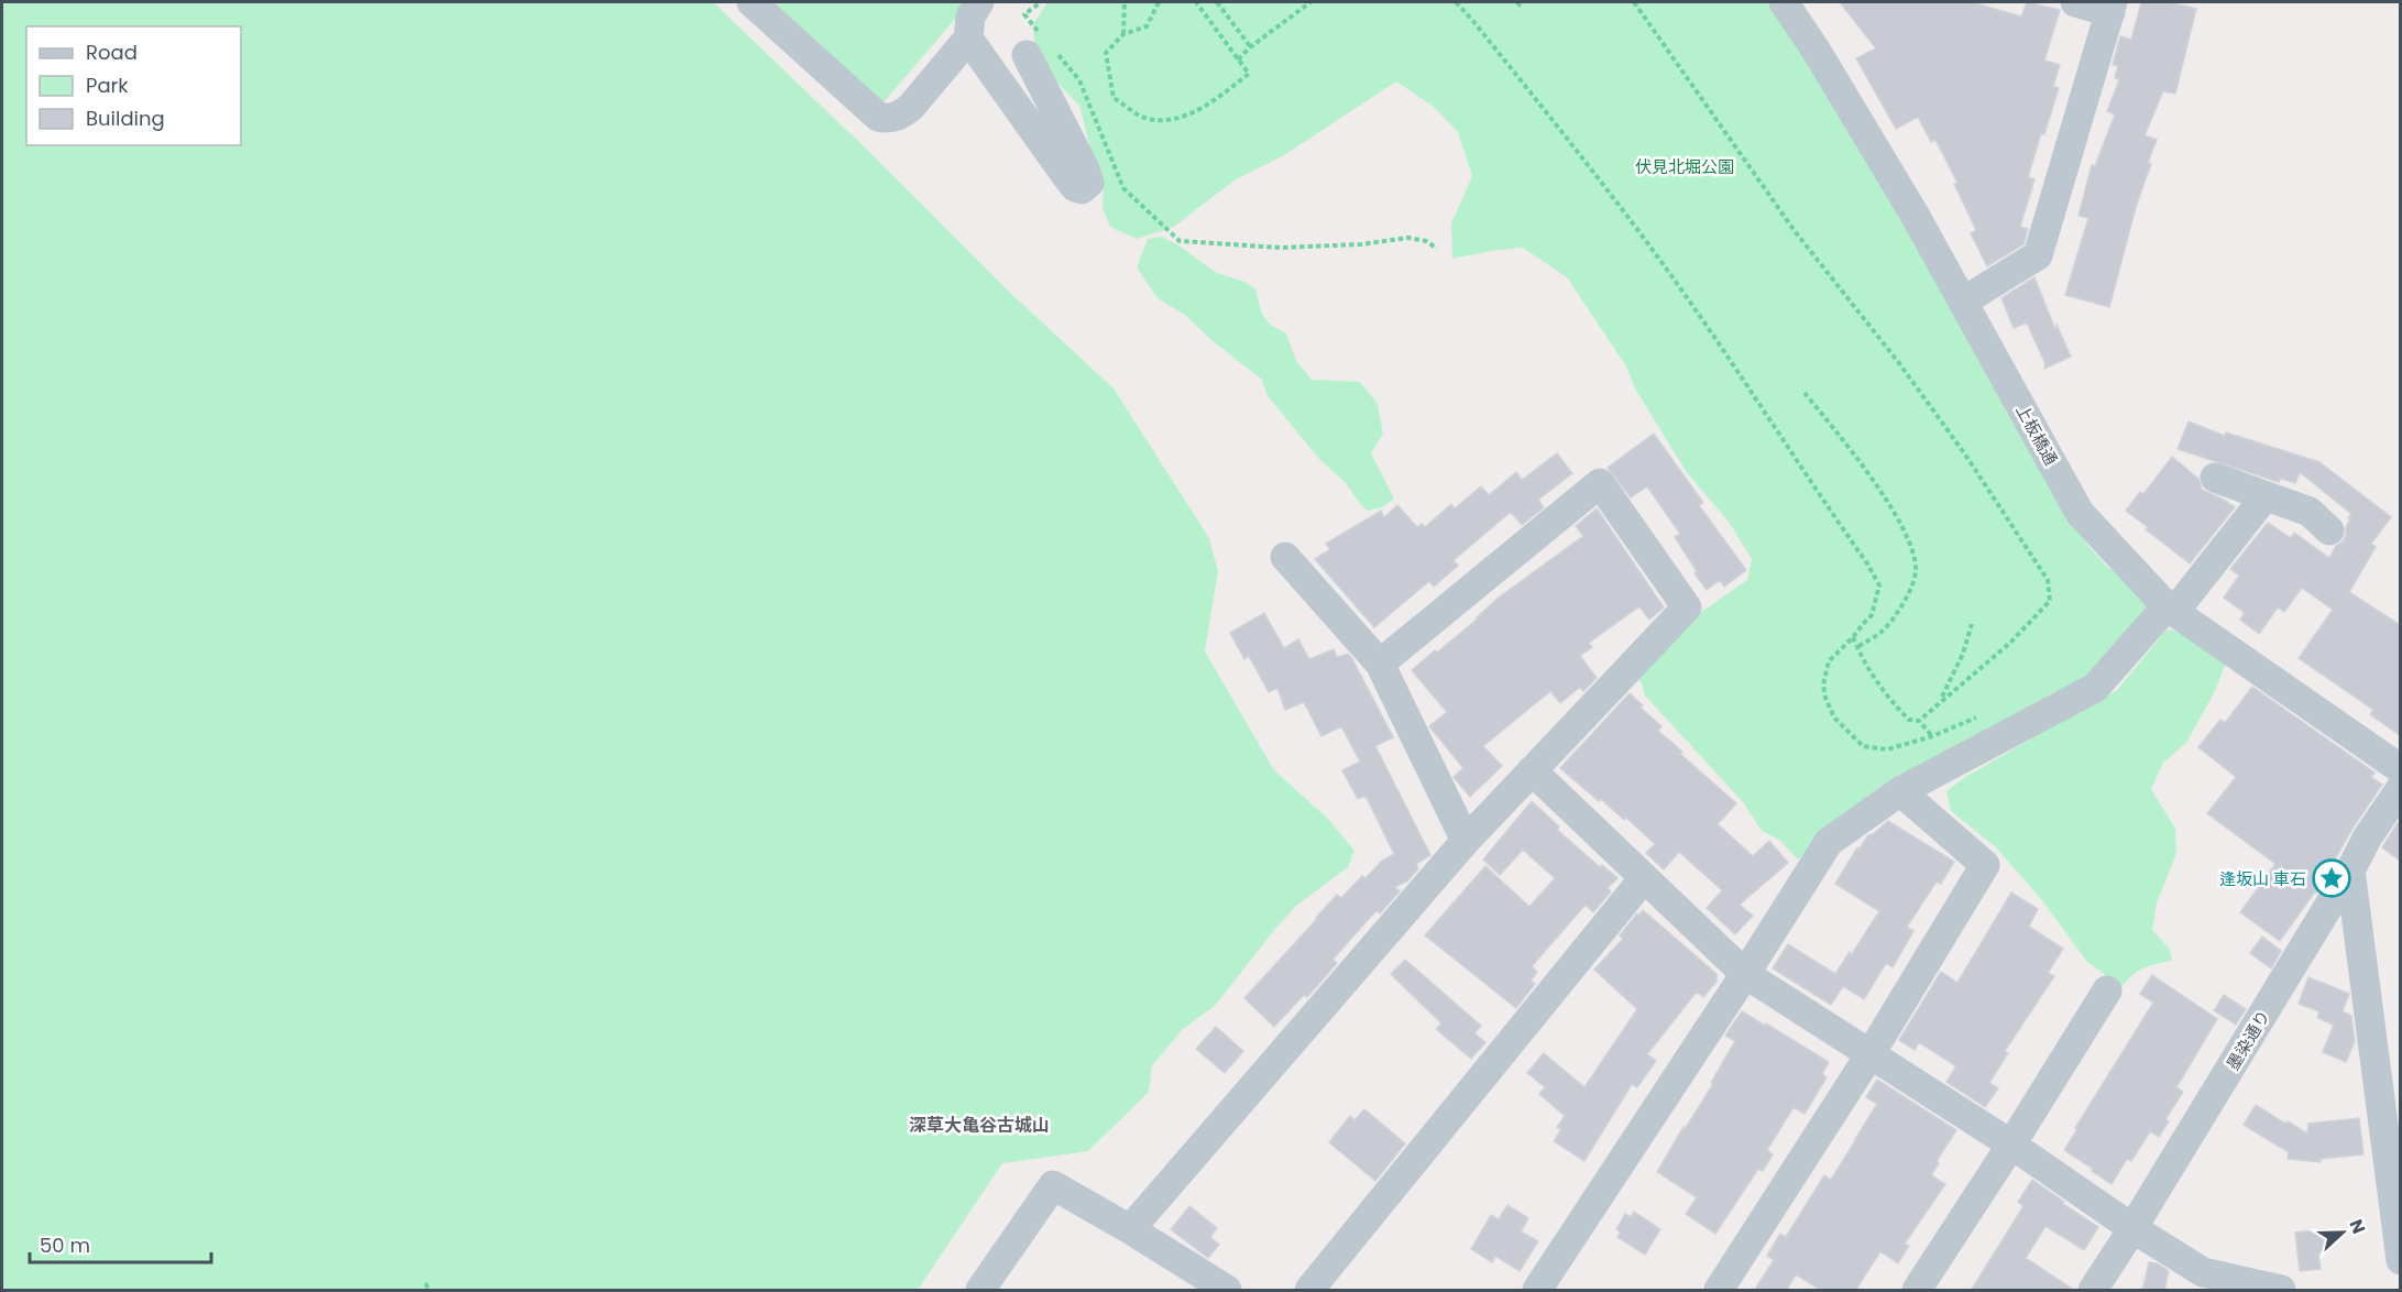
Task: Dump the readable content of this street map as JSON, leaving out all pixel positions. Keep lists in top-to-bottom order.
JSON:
{
  "streets": {
    "street": ["上板橋通", "墨染通り"]
  },
  "districts": ["深草大亀谷古城山"],
  "parks": ["伏見北堀公園"],
  "places": {
    "place": ["逢坂山 車石"]
  },
  "legend": ["Road", "Park", "Building"],
  "scale_bar": "50 m",
  "north": "right"
}
